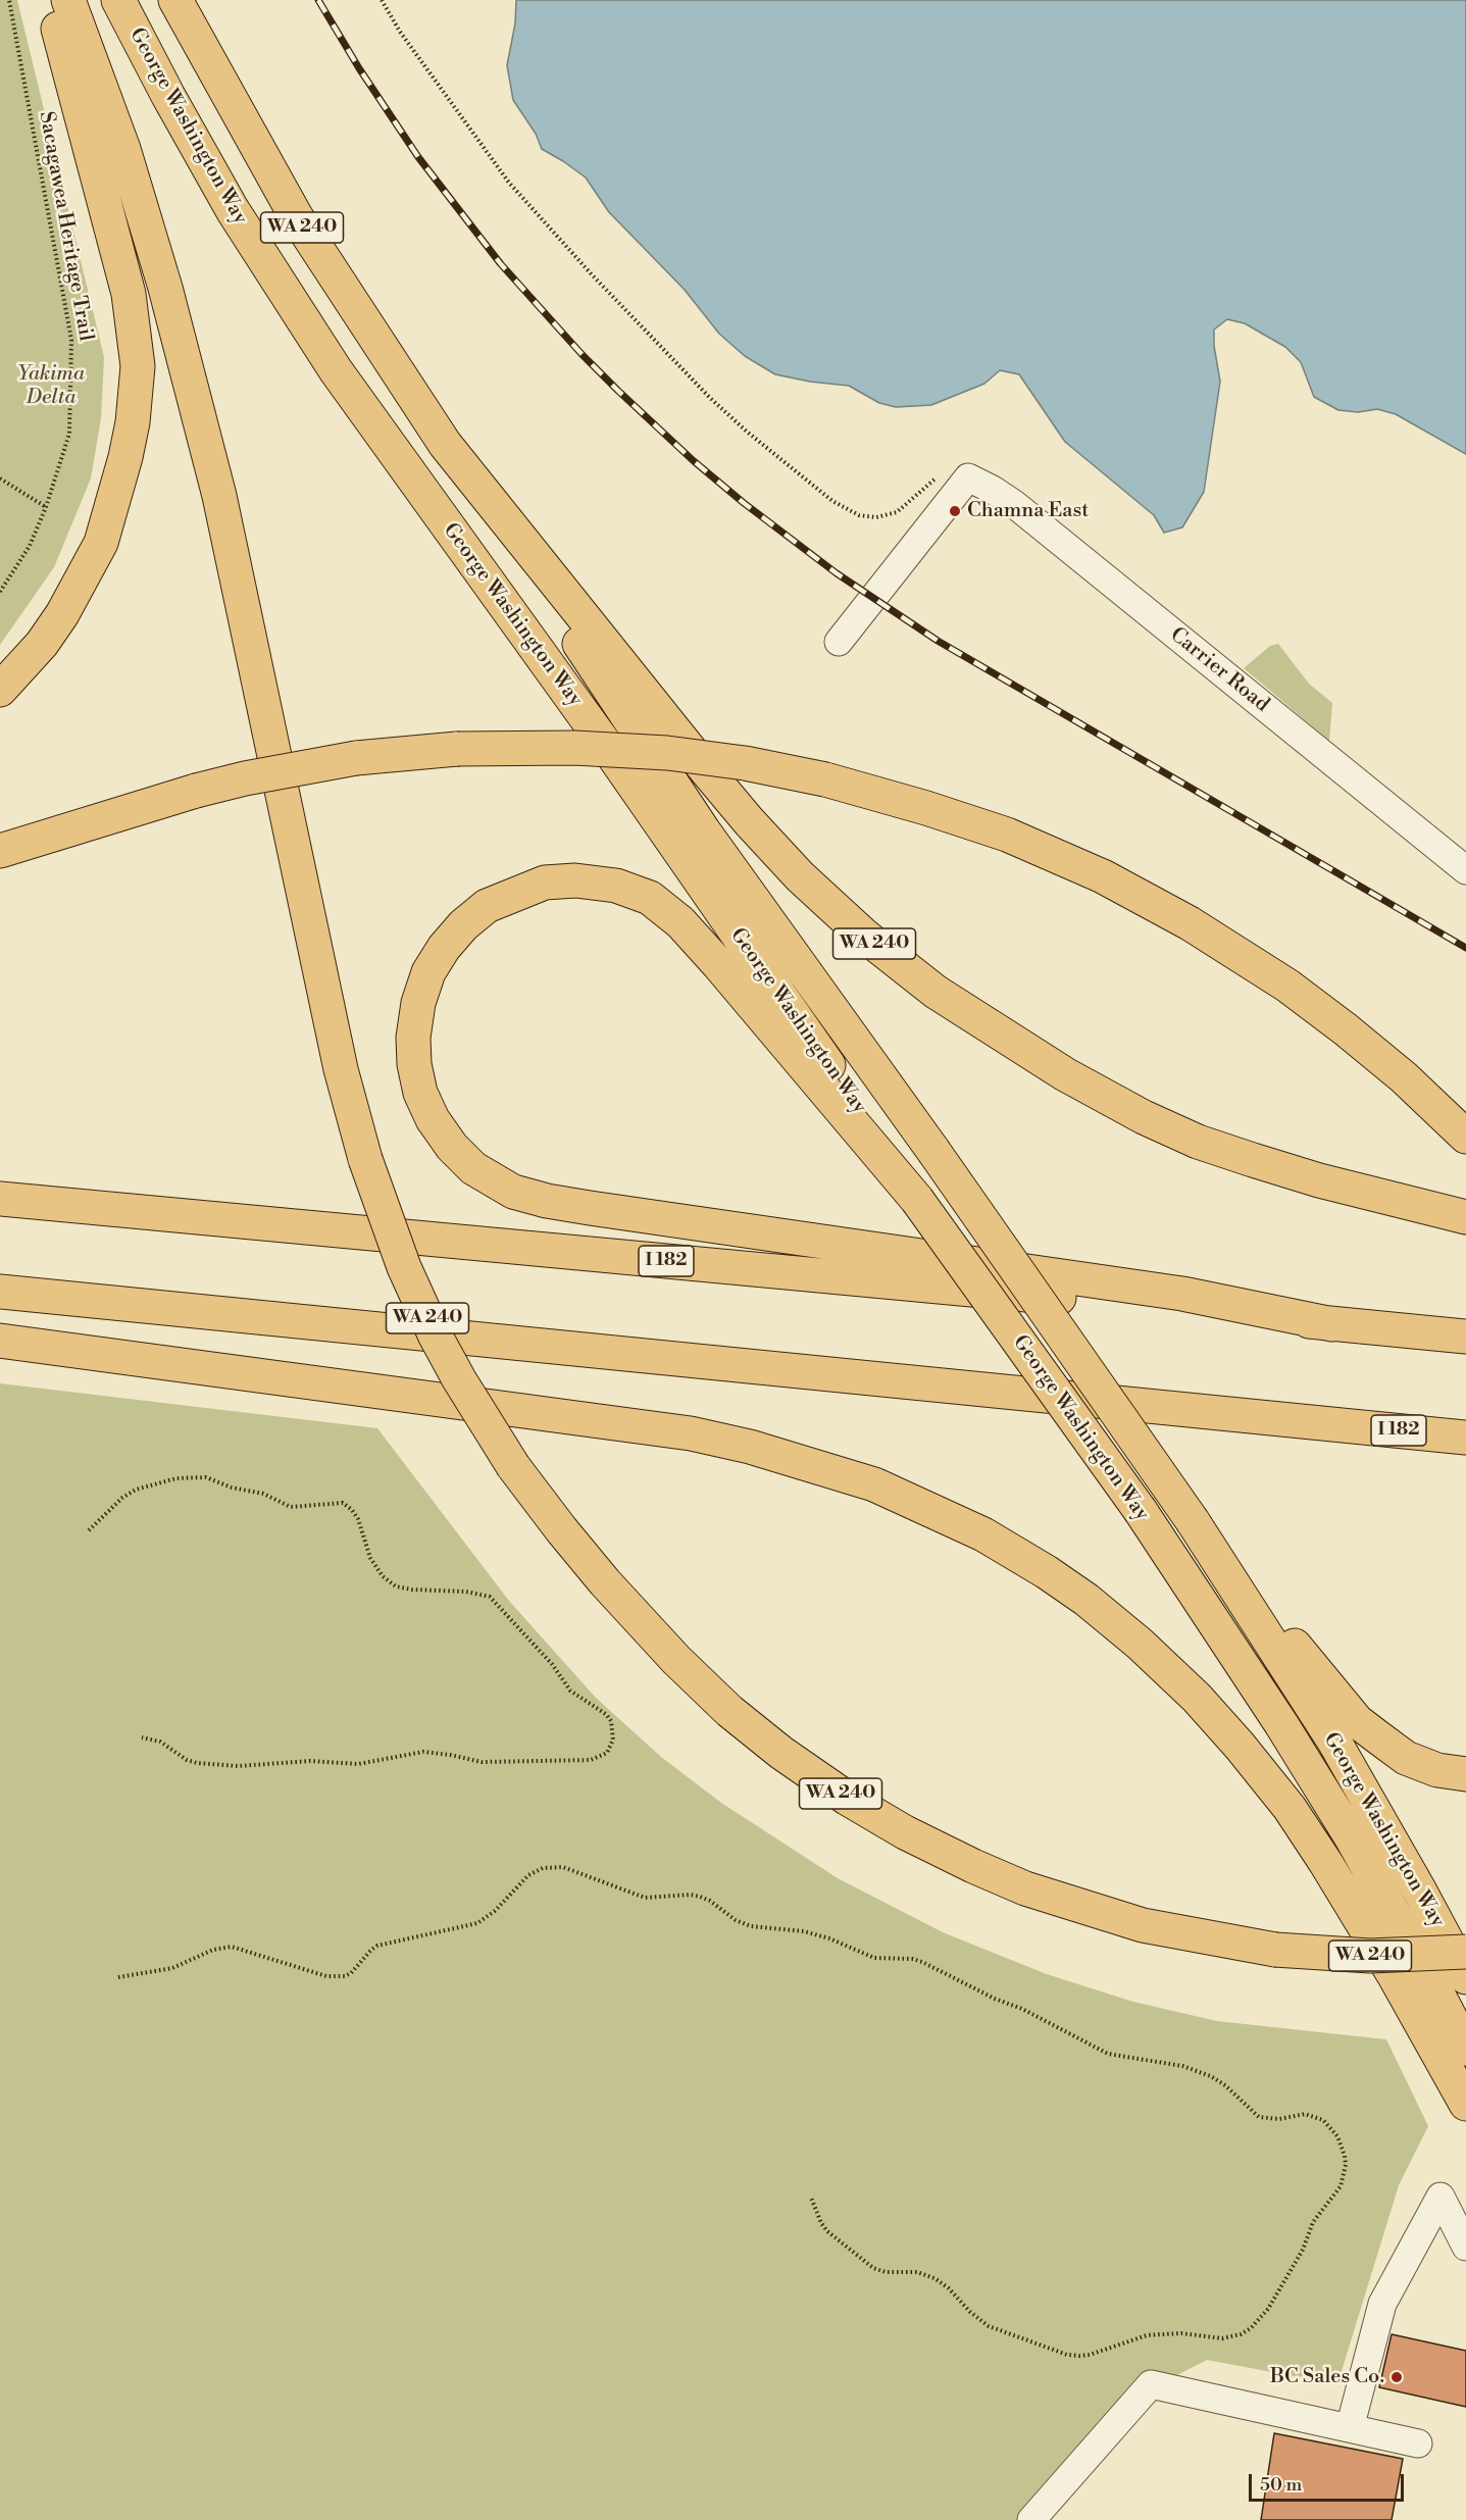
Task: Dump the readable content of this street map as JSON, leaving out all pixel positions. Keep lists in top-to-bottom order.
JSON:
{
  "streets": {
    "highway": ["George Washington Way", "WA 240", "I 182"],
    "street": ["Carrier Road"],
    "path": ["Sacagawea Heritage Trail"]
  },
  "crossings": [
    ["George Washington Way", "WA 240"]
  ],
  "parks": ["Yakima Delta"],
  "places": ["Chamna East", "BC Sales Co."],
  "scale_bar": "50 m"
}
